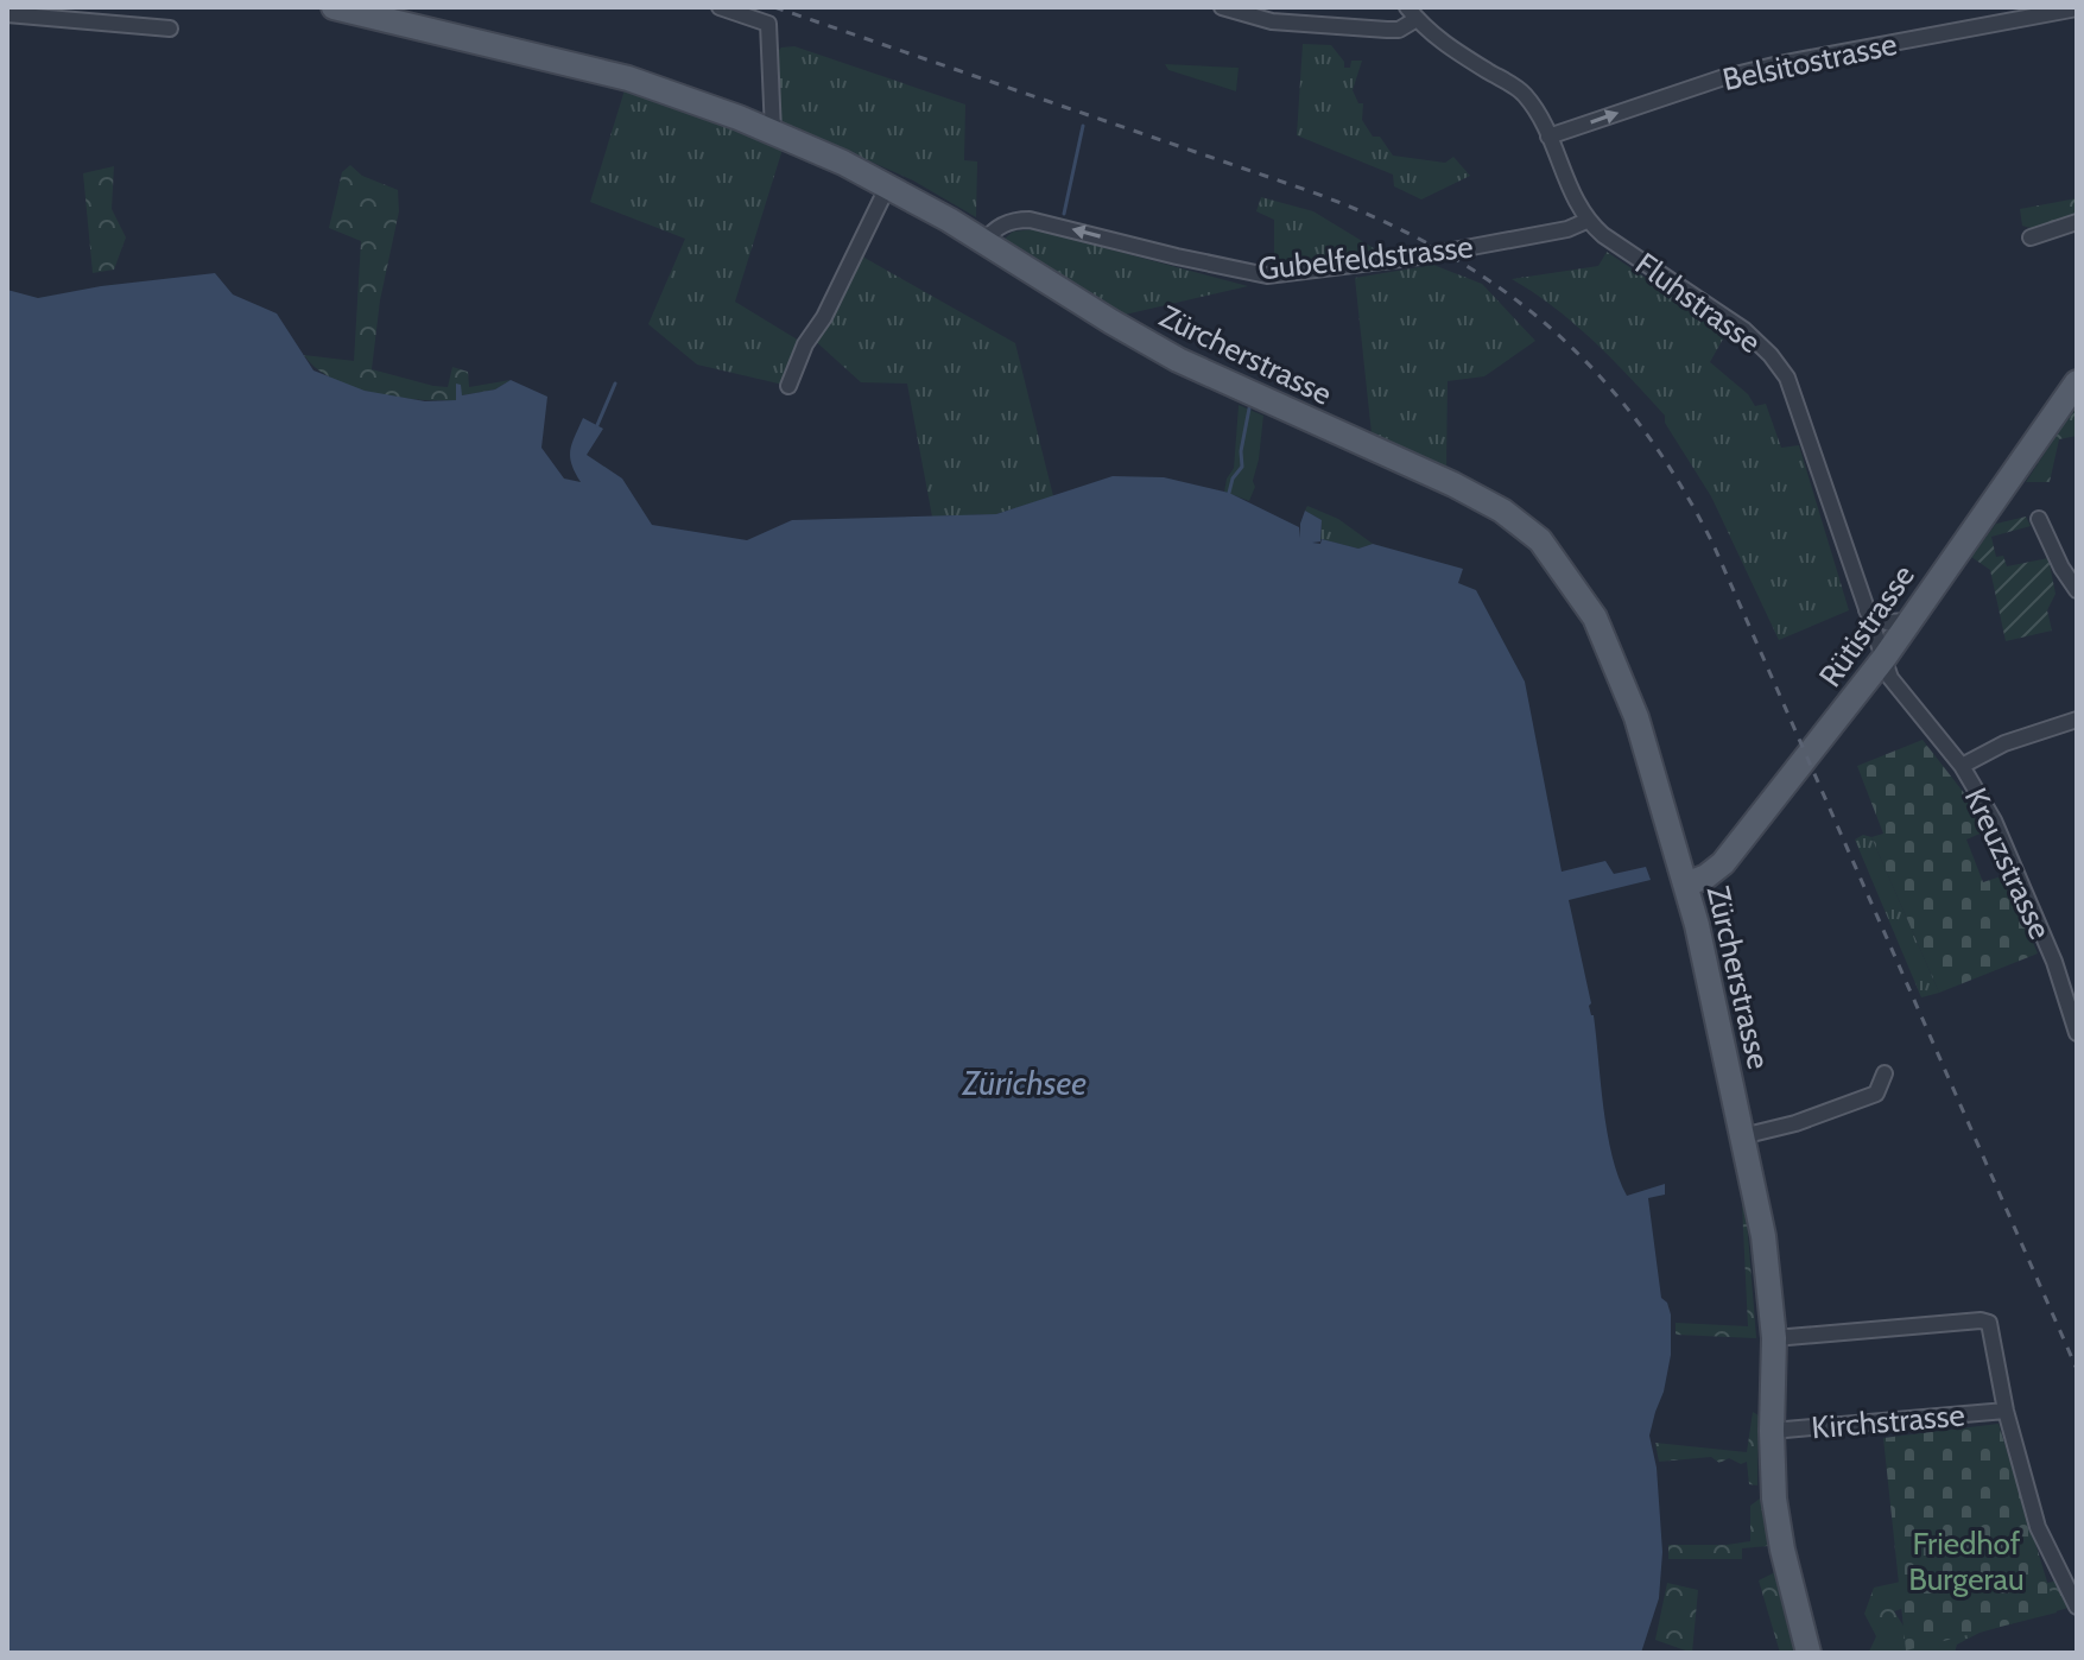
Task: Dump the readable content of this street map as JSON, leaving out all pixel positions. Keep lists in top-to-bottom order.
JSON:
{
  "streets": {
    "main road": ["Zürcherstrasse", "Rütistrasse"],
    "street": [
      "Belsitostrasse",
      "Gubelfeldstrasse",
      "Fluhstrasse",
      "Kreuzstrasse",
      "Kirchstrasse"
    ]
  },
  "crossings": [
    ["Belsitostrasse", "Fluhstrasse"],
    ["Gubelfeldstrasse", "Fluhstrasse"],
    ["Gubelfeldstrasse", "Zürcherstrasse"],
    ["Fluhstrasse", "Rütistrasse"],
    ["Fluhstrasse", "Kreuzstrasse"],
    ["Zürcherstrasse", "Rütistrasse"],
    ["Zürcherstrasse", "Kirchstrasse"],
    ["Rütistrasse", "Kreuzstrasse"]
  ],
  "one_way": ["Belsitostrasse", "Gubelfeldstrasse"],
  "water": ["Zürichsee"],
  "parks": ["Friedhof Burgerau"]
}
